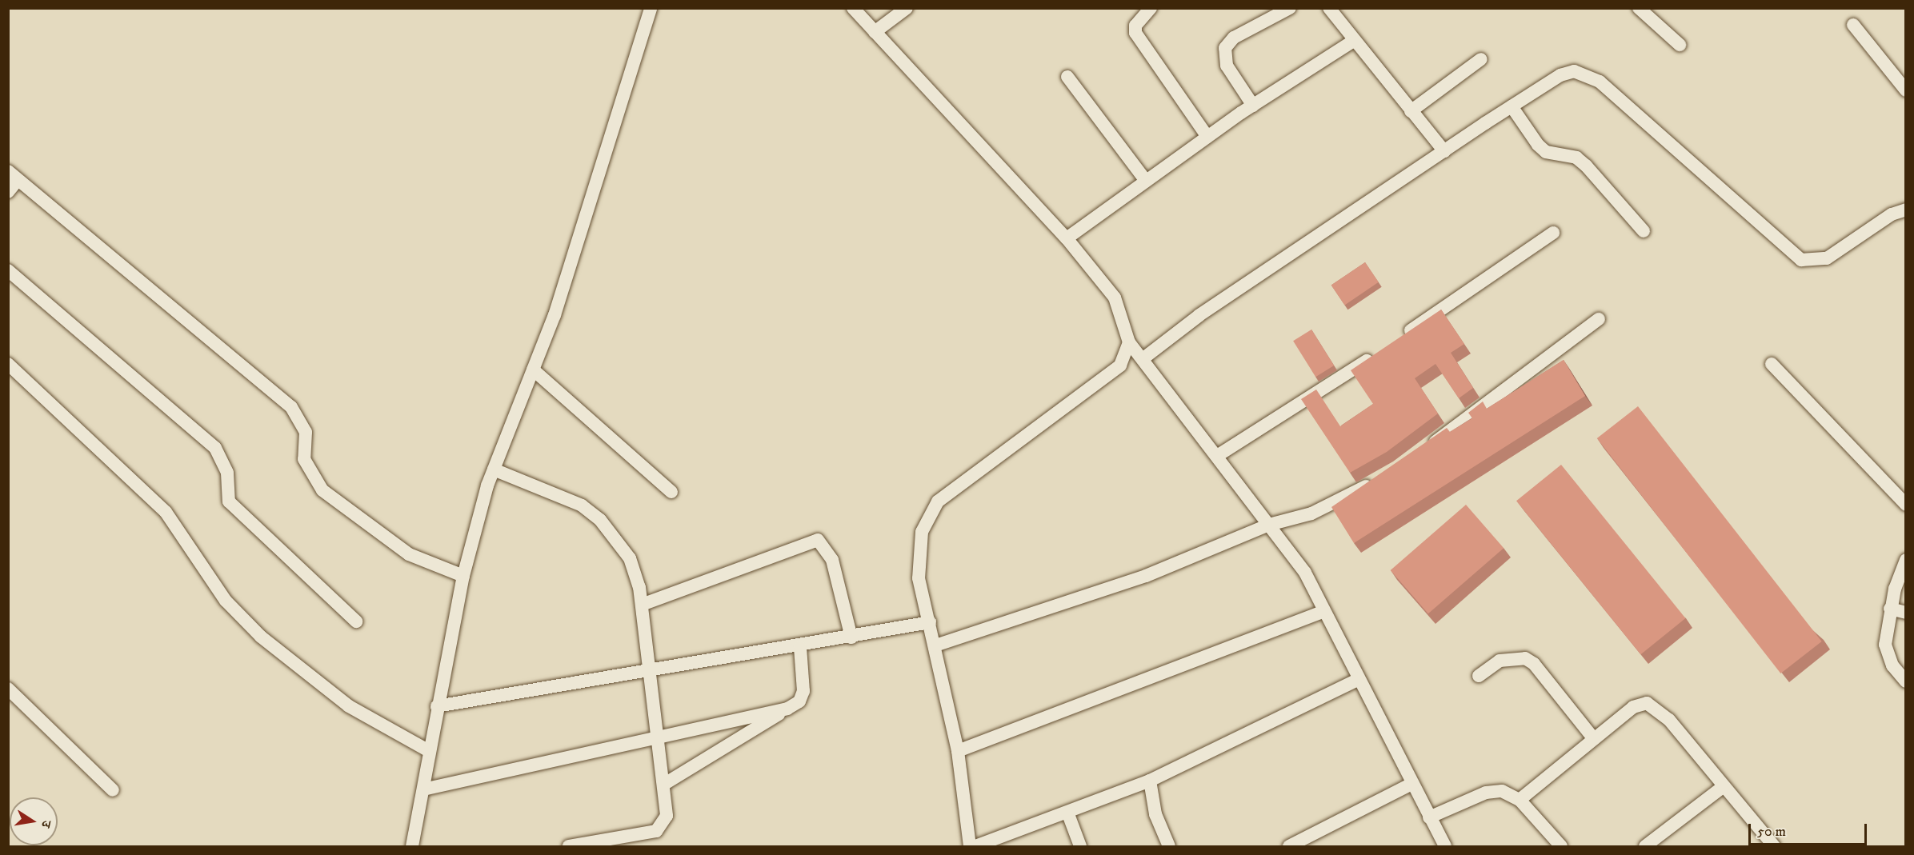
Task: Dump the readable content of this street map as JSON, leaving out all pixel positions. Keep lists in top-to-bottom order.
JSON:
{
  "scale_bar": "50 m",
  "north": "right"
}
